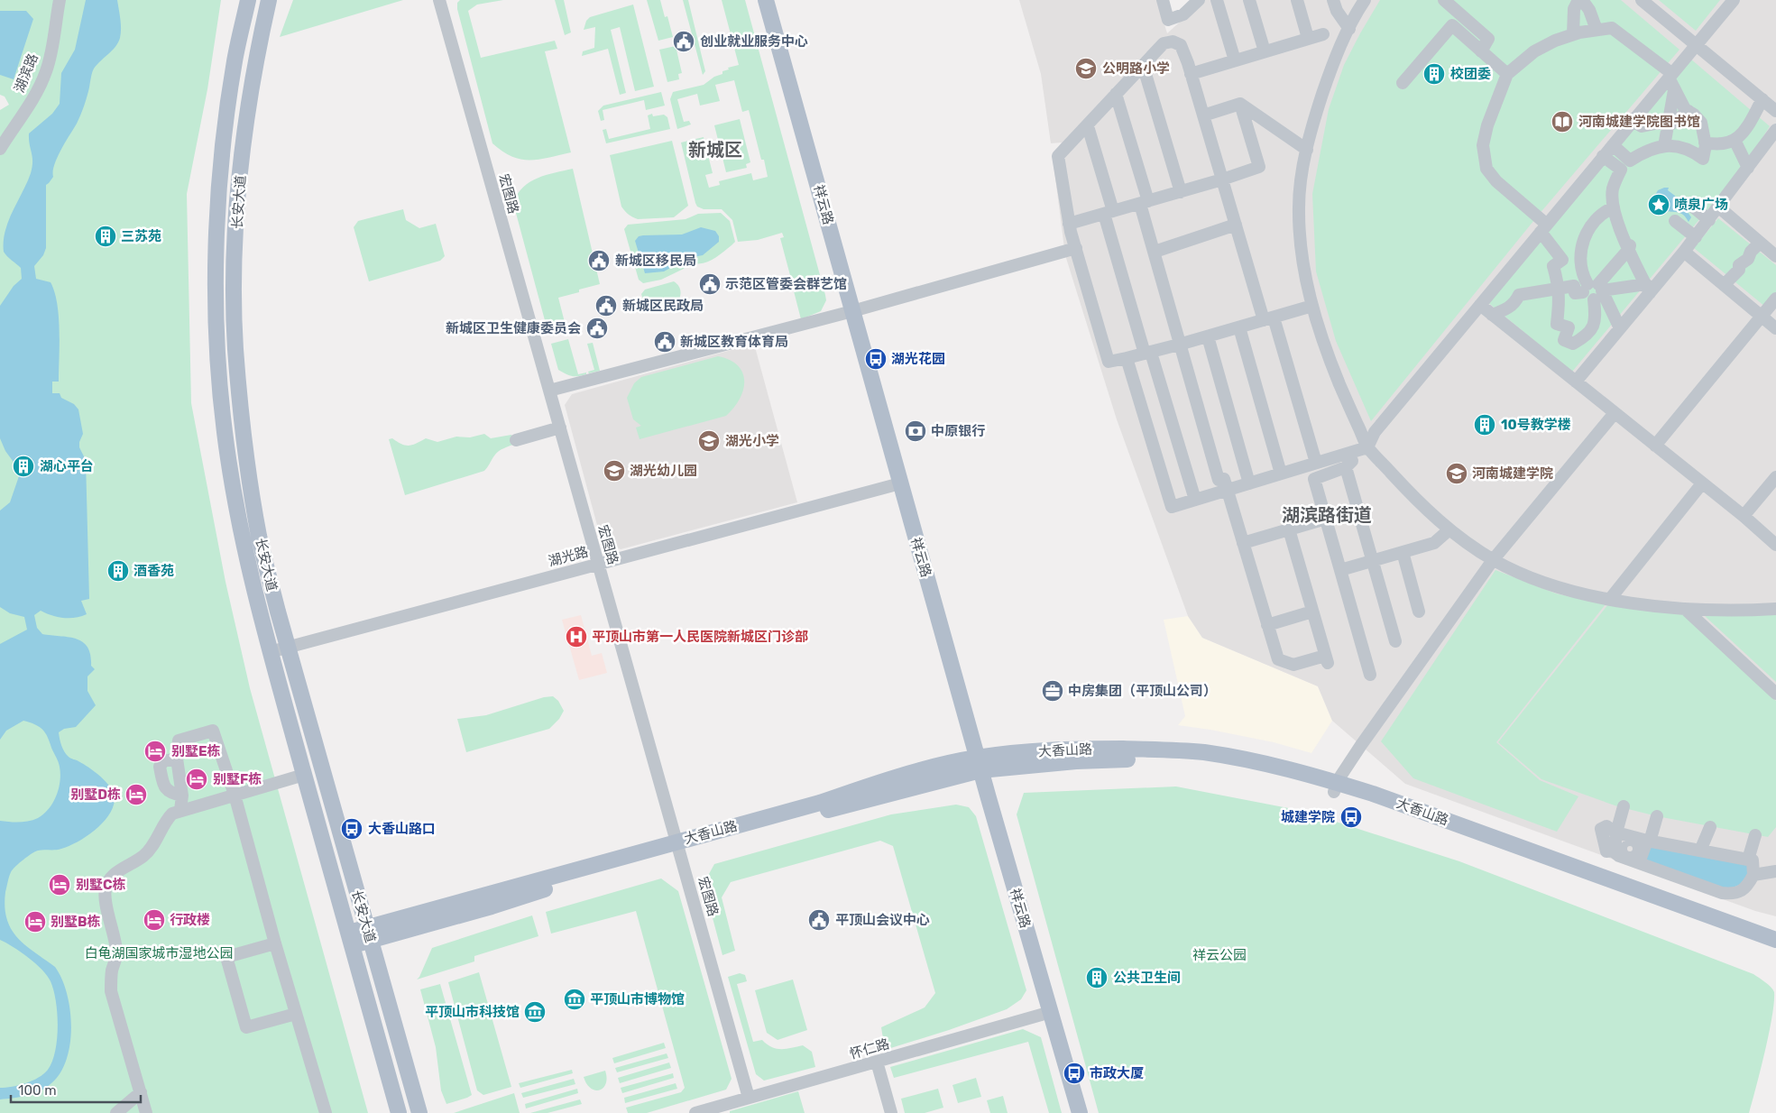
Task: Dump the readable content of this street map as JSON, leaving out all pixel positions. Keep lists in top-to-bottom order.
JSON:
{
  "streets": {
    "main road": ["长安大道", "祥云路", "大香山路"],
    "street": [
      "湖滨路",
      "宏图路",
      "湖光路",
      "怀仁路"
    ]
  },
  "crossings": [
    ["宏图路", "湖光路"],
    ["宏图路", "大香山路"],
    ["宏图路", "怀仁路"],
    ["长安大道", "湖光路"],
    ["长安大道", "大香山路"],
    ["祥云路", "湖光路"],
    ["祥云路", "大香山路"],
    ["祥云路", "怀仁路"]
  ],
  "districts": ["新城区", "湖滨路街道"],
  "parks": ["白龟湖国家城市湿地公园", "祥云公园"],
  "places": {
    "public building": [
      "创业就业服务中心",
      "新城区移民局",
      "示范区管委会群艺馆",
      "新城区民政局",
      "新城区卫生健康委员会",
      "新城区教育体育局",
      "平顶山会议中心"
    ],
    "school or university": [
      "公明路小学",
      "湖光小学",
      "湖光幼儿园",
      "河南城建学院"
    ],
    "building": [
      "校团委",
      "三苏苑",
      "10号教学楼",
      "湖心平台",
      "酒香苑",
      "公共卫生间"
    ],
    "library": ["河南城建学院图书馆"],
    "place": ["喷泉广场"],
    "bus stop": [
      "湖光花园",
      "城建学院",
      "大香山路口",
      "市政大厦"
    ],
    "bank": ["中原银行"],
    "hospital": ["平顶山市第一人民医院新城区门诊部"],
    "office": ["中房集团（平顶山公司）"],
    "hotel": [
      "别墅E栋",
      "别墅F栋",
      "别墅D栋",
      "别墅C栋",
      "行政楼",
      "别墅B栋"
    ],
    "museum": ["平顶山市博物馆", "平顶山市科技馆"]
  },
  "scale_bar": "100 m"
}
